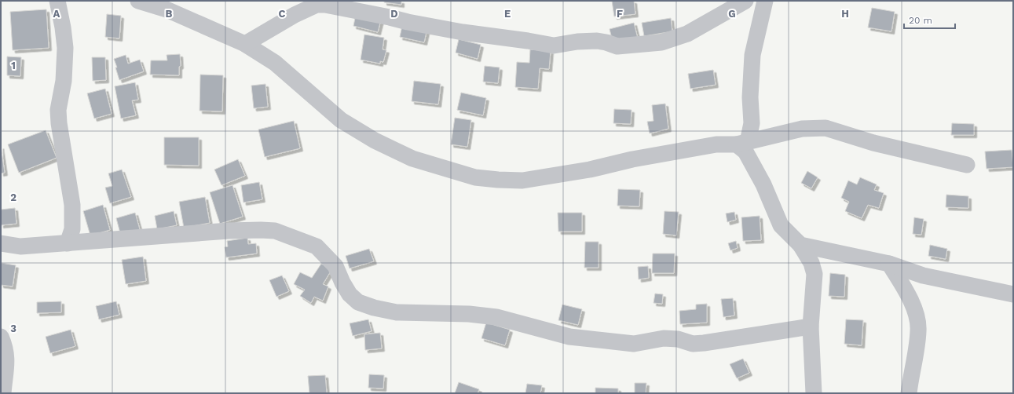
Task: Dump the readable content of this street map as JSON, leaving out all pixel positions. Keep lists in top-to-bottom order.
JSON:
{
  "scale_bar": "20 m",
  "grid": {
    "columns": [
      "A",
      "B",
      "C",
      "D",
      "E",
      "F",
      "G",
      "H"
    ],
    "rows": ["1", "2", "3"]
  }
}
